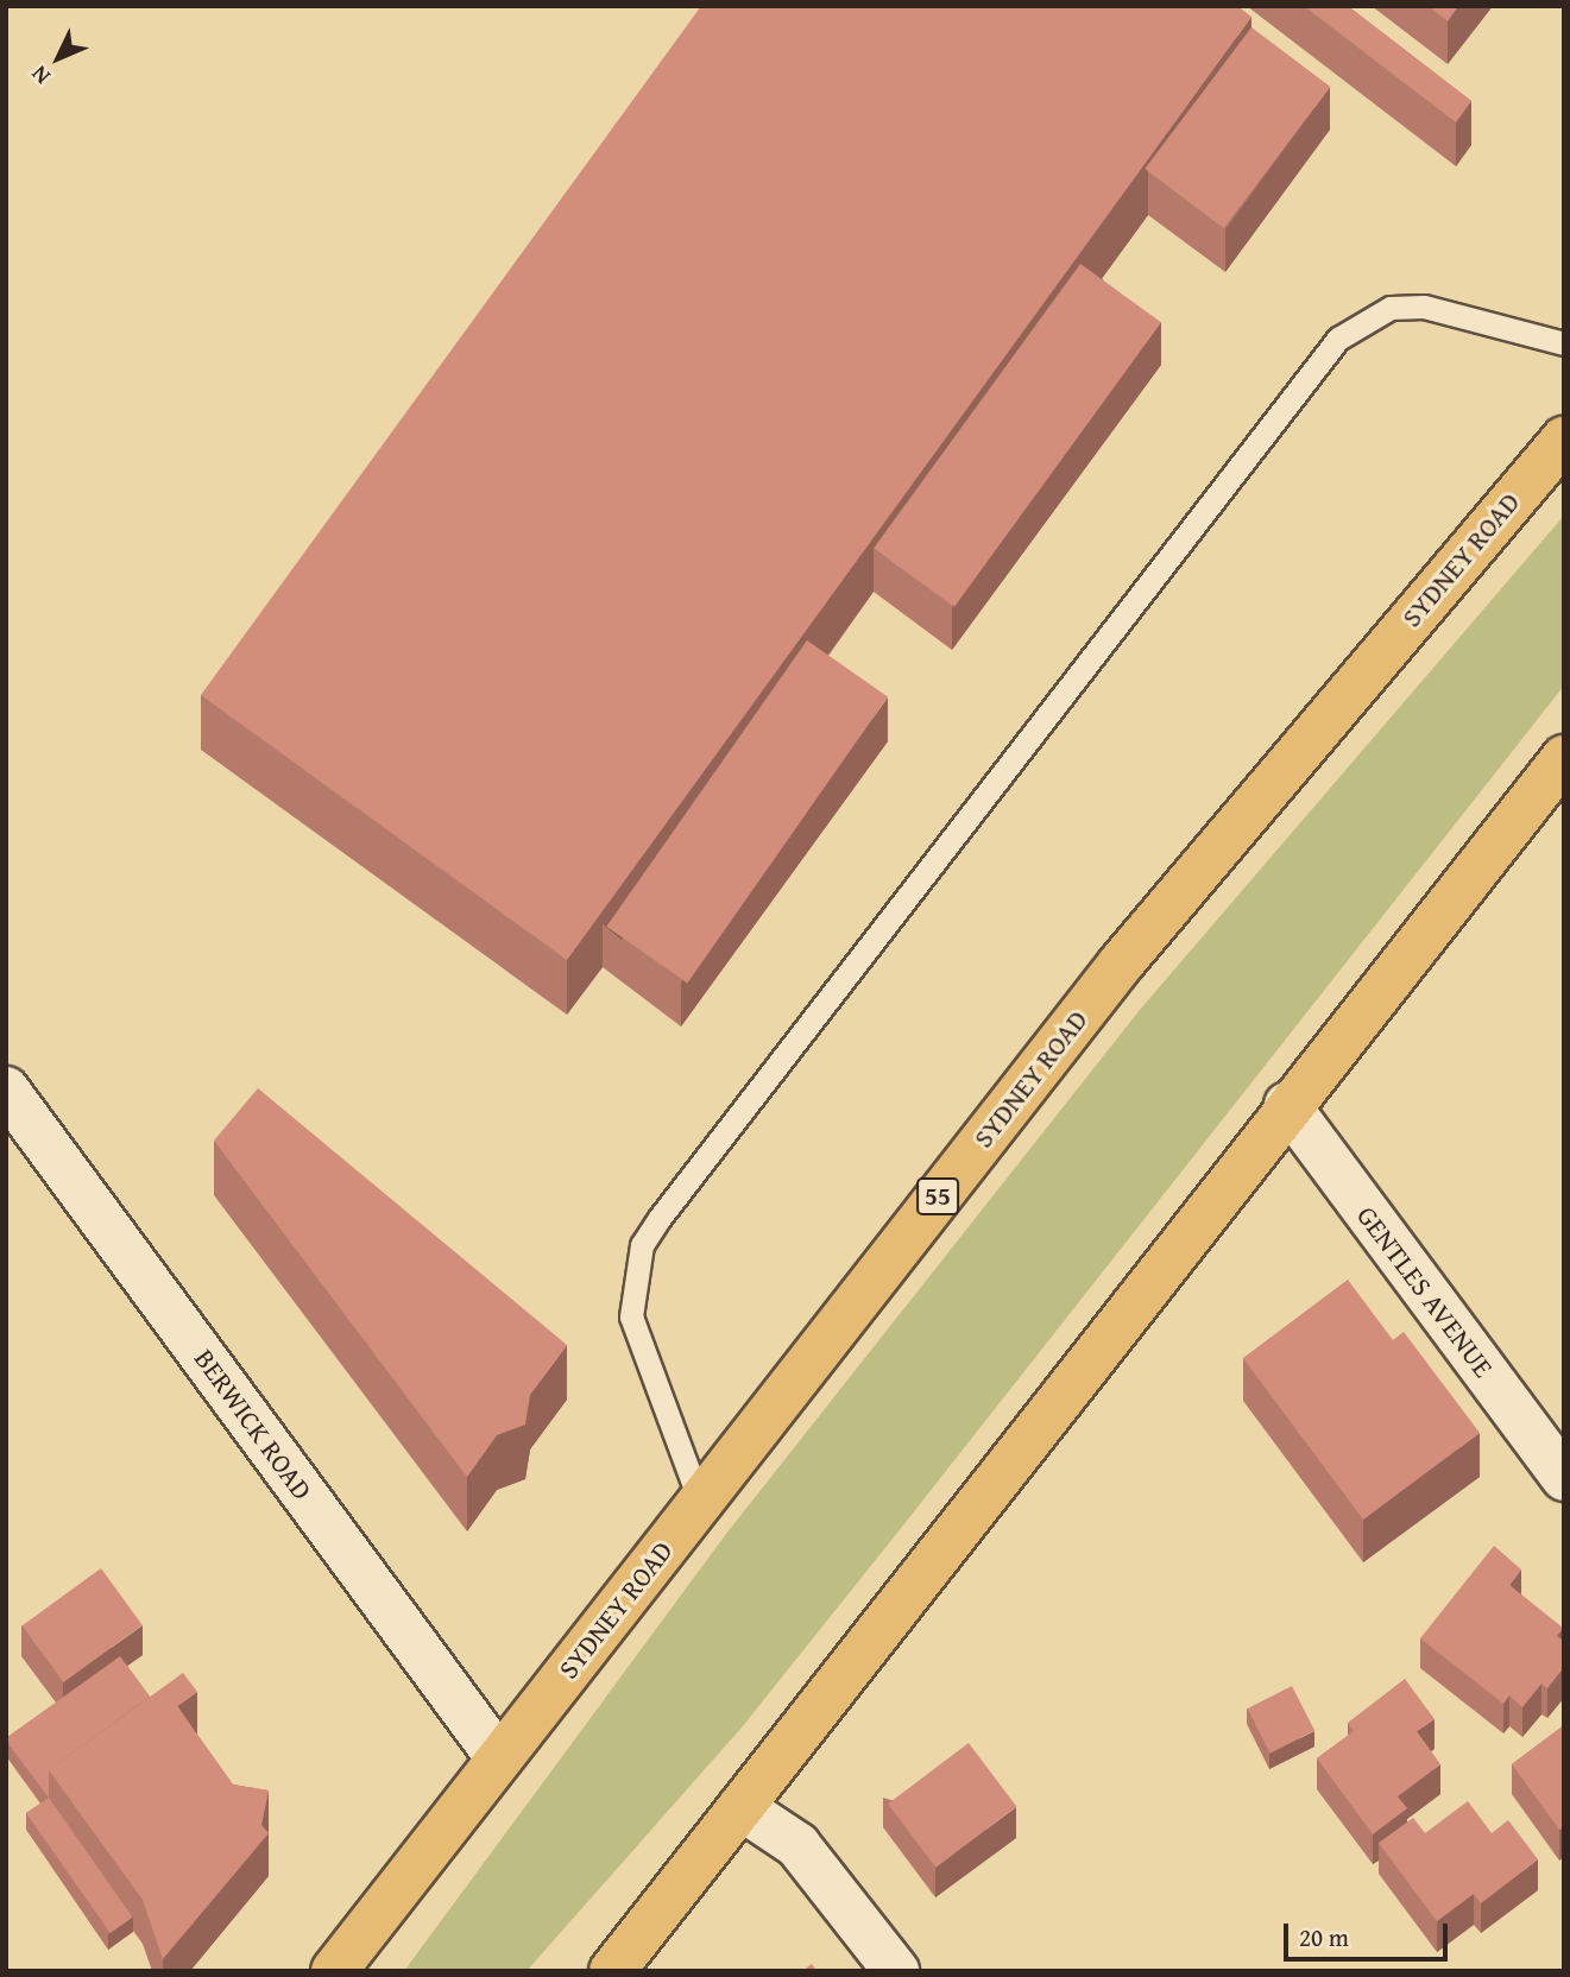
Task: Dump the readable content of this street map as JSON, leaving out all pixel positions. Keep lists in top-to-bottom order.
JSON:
{
  "streets": {
    "highway": ["SYDNEY ROAD", "55"],
    "street": ["GENTLES AVENUE", "BERWICK ROAD"]
  },
  "crossings": [
    ["SYDNEY ROAD", "BERWICK ROAD"]
  ],
  "scale_bar": "20 m",
  "north": "bottom left"
}
